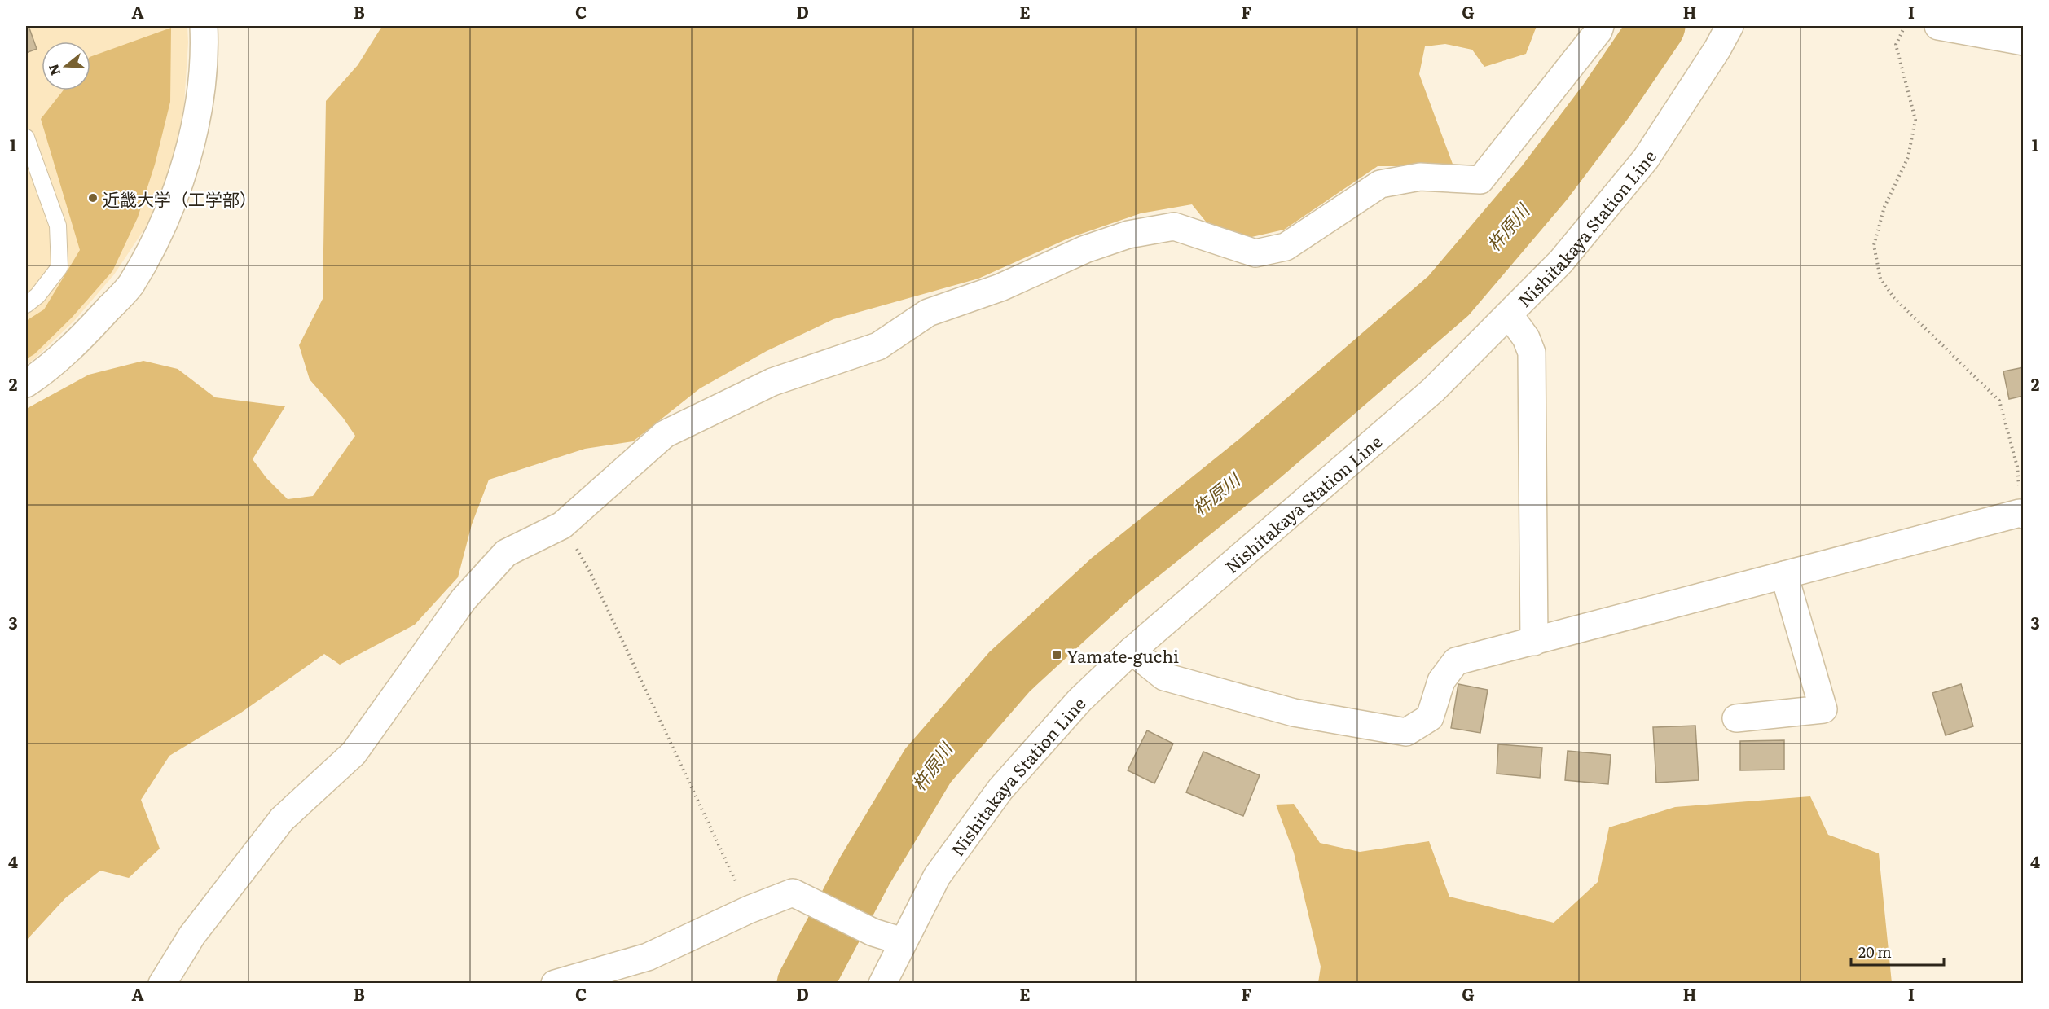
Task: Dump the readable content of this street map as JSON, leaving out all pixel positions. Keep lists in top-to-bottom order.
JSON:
{
  "streets": {
    "street": ["Nishitakaya Station Line"]
  },
  "water": ["杵原川"],
  "places": {
    "other": ["近畿大学（工学部）"],
    "transit": ["Yamate-guchi"]
  },
  "scale_bar": "20 m",
  "north": "left",
  "grid": {
    "columns": [
      "A",
      "B",
      "C",
      "D",
      "E",
      "F",
      "G",
      "H",
      "I"
    ],
    "rows": [
      "1",
      "2",
      "3",
      "4"
    ]
  }
}
